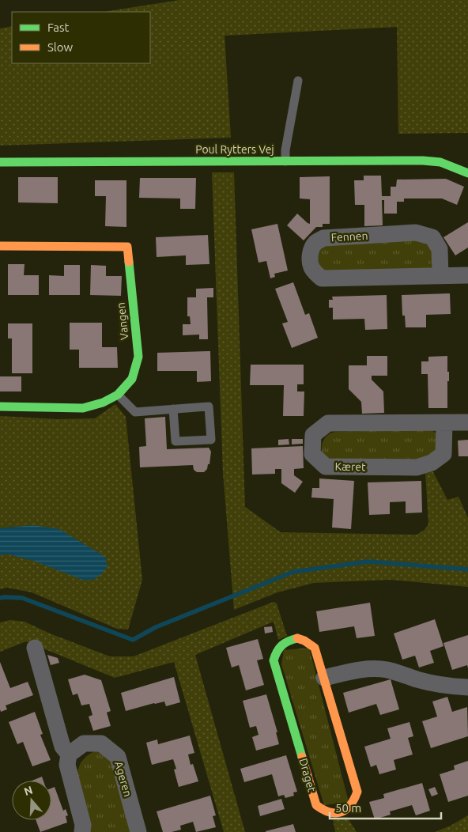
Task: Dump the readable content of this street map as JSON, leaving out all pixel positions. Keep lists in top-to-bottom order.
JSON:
{
  "streets": {
    "street": [
      "Poul Rytters Vej",
      "Fennen",
      "Vangen",
      "Kæret",
      "Draget",
      "Ageren"
    ]
  },
  "legend": ["Fast", "Slow"],
  "scale_bar": "50 m",
  "north": "top"
}
